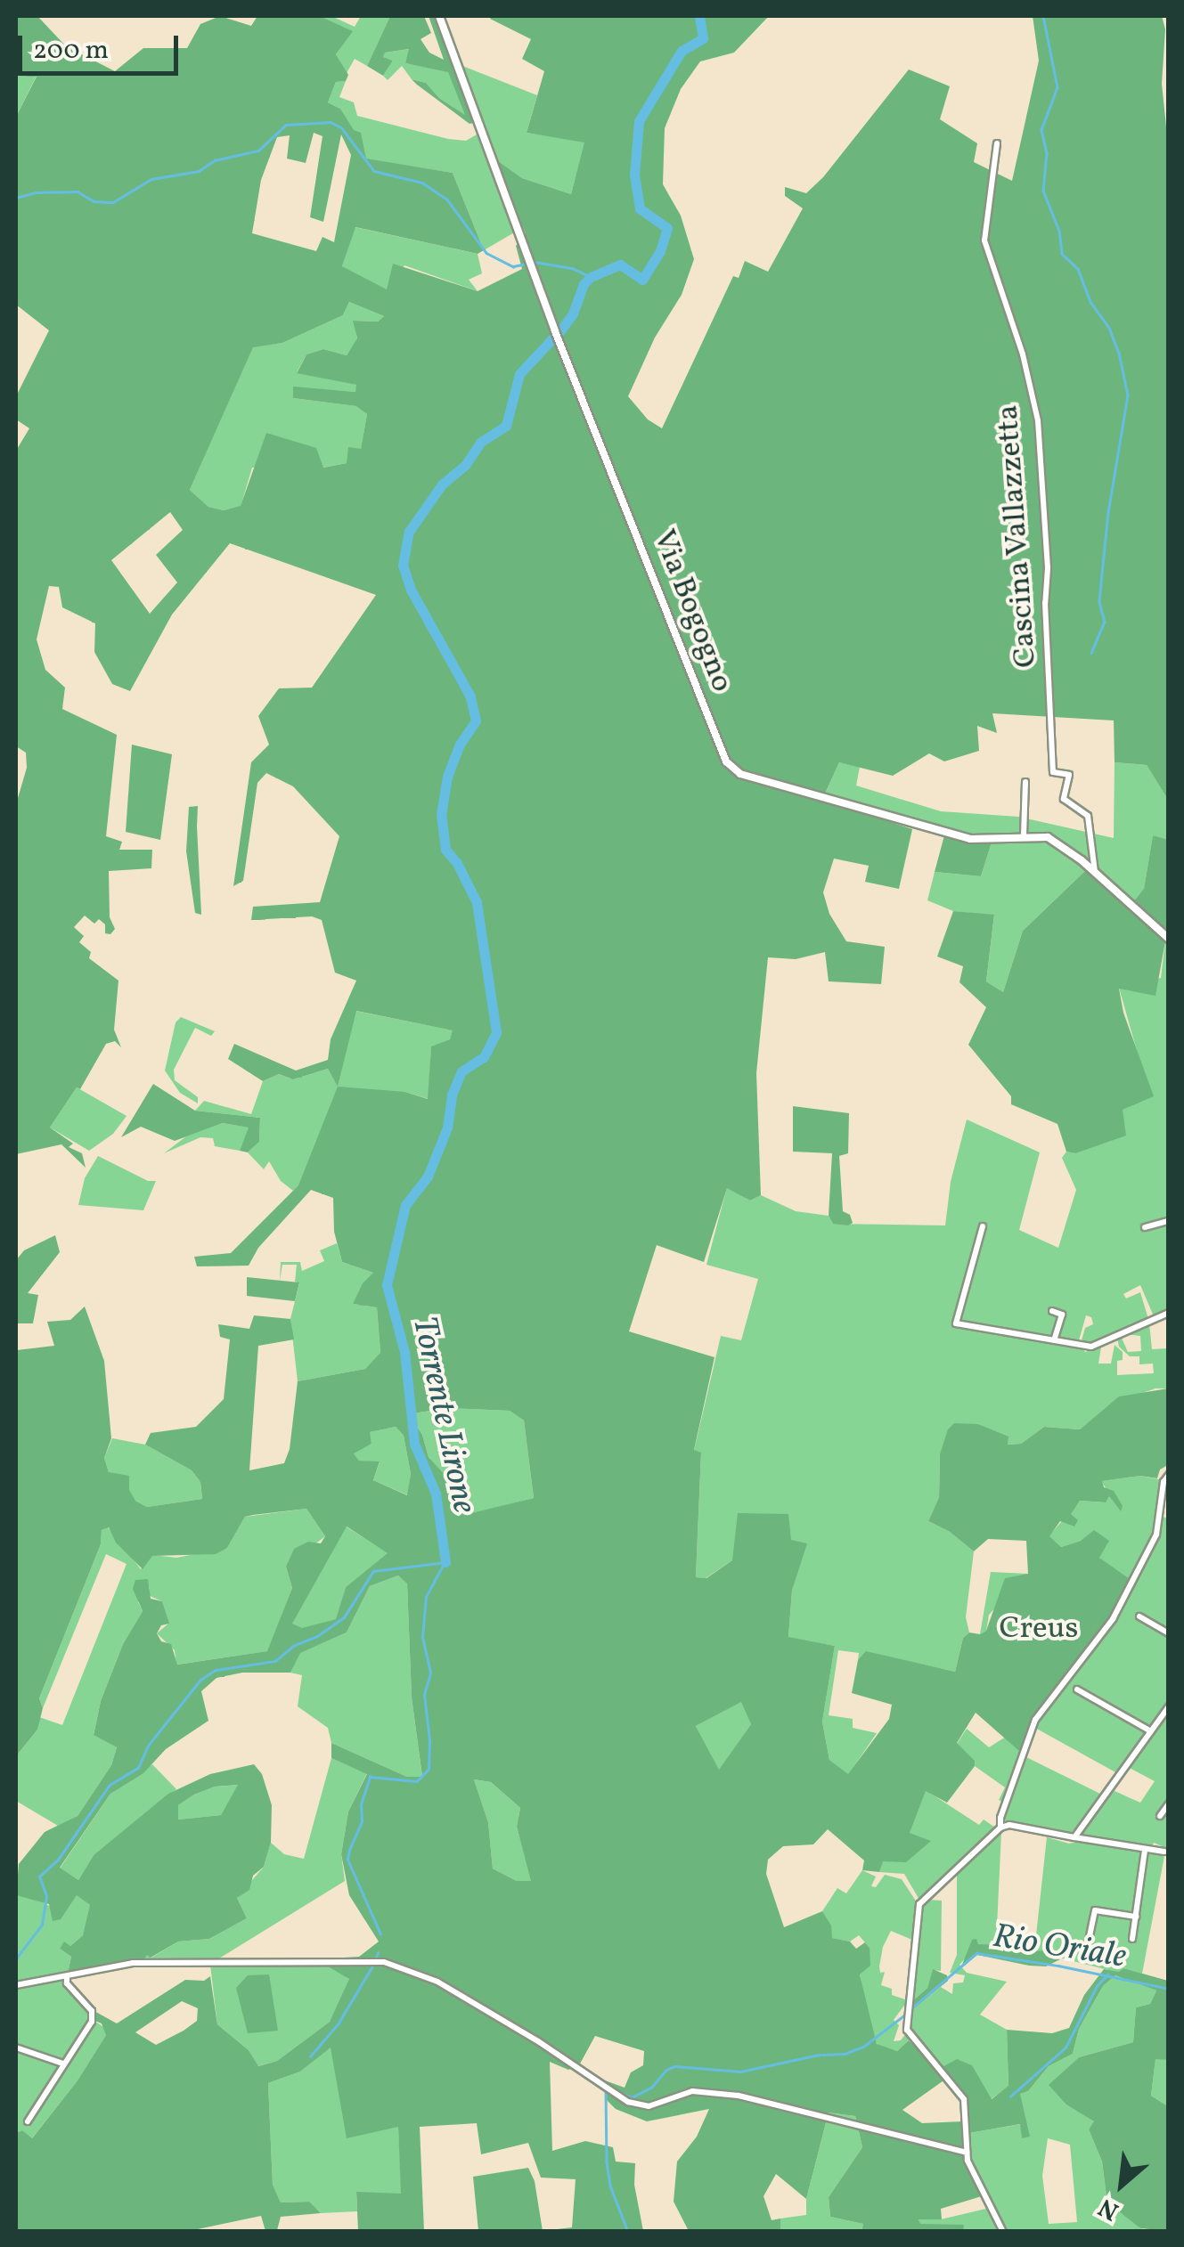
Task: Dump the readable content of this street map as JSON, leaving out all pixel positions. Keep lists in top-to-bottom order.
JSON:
{
  "streets": {
    "main road": ["Via Bogogno"],
    "street": ["Cascina Vallazzetta"]
  },
  "crossings": [
    ["Cascina Vallazzetta", "Via Bogogno"]
  ],
  "water": ["Torrente Lirone", "Rio Oriale"],
  "parks": ["Creus"],
  "scale_bar": "200 m",
  "north": "bottom left"
}
